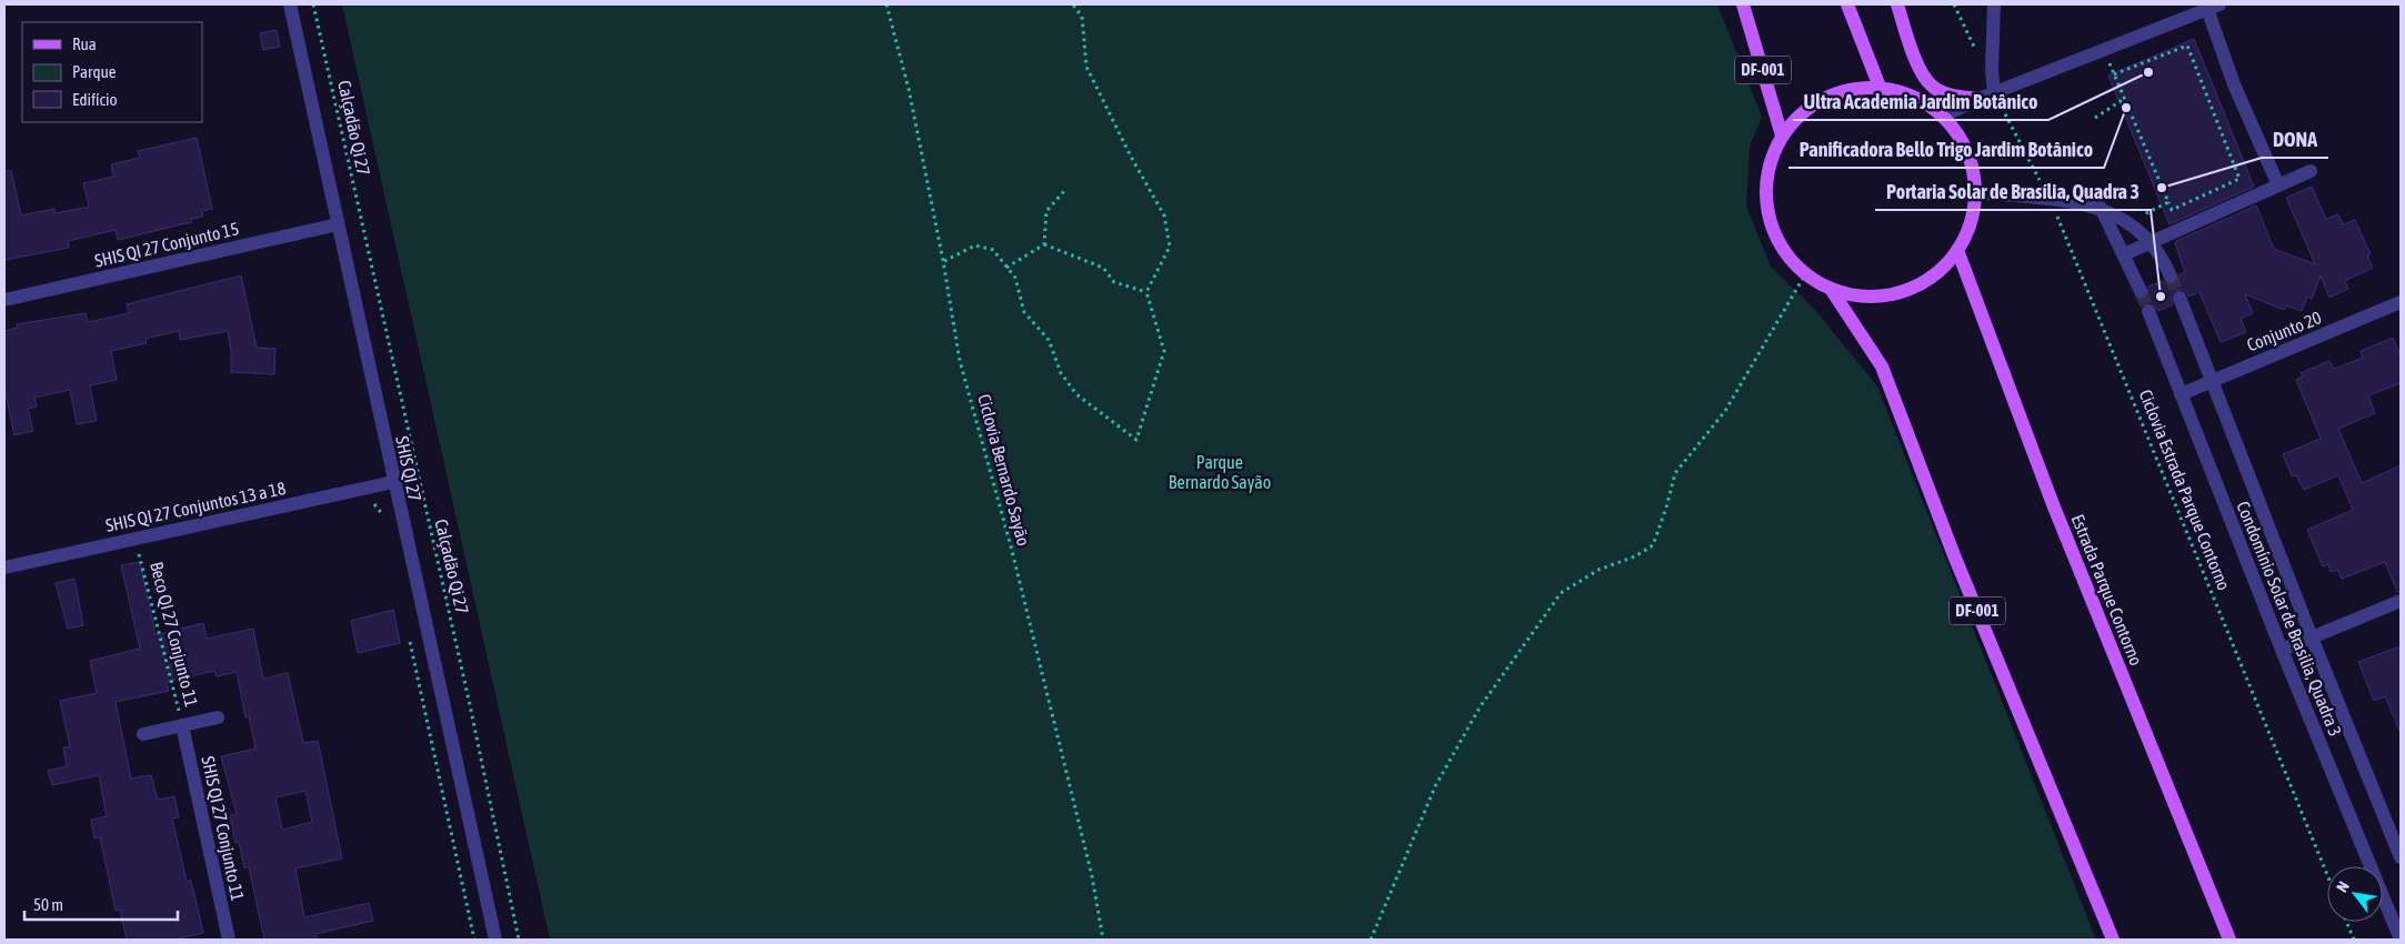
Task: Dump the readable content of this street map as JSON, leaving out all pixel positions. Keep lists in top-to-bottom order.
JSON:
{
  "streets": {
    "main road": ["DF-001", "Estrada Parque Contorno"],
    "street": [
      "SHIS QI 27 Conjunto 15",
      "Conjunto 20",
      "SHIS QI 27",
      "SHIS QI 27 Conjuntos 13 a 18",
      "Condomínio Solar de Brasilia, Quadra 3",
      "SHIS QI 27 Conjunto 11"
    ],
    "path": [
      "Calçadão Qi 27",
      "Ciclovia Bernardo Sayão",
      "Ciclovia Estrada Parque Contorno",
      "Beco QI 27 Conjunto 11"
    ]
  },
  "crossings": [
    ["DF-001", "Estrada Parque Contorno"],
    ["SHIS QI 27 Conjunto 15", "SHIS QI 27"],
    ["Conjunto 20", "Condomínio Solar de Brasilia, Quadra 3"],
    ["SHIS QI 27", "SHIS QI 27 Conjuntos 13 a 18"],
    ["Beco QI 27 Conjunto 11", "SHIS QI 27 Conjunto 11"]
  ],
  "parks": ["Parque Bernardo Sayão"],
  "places": [
    "Ultra Academia Jardim Botânico",
    "Panificadora Bello Trigo Jardim Botânico",
    "DONA",
    "Portaria Solar de Brasília, Quadra 3"
  ],
  "legend": ["Rua", "Parque", "Edifício"],
  "scale_bar": "50 m",
  "north": "top left"
}
